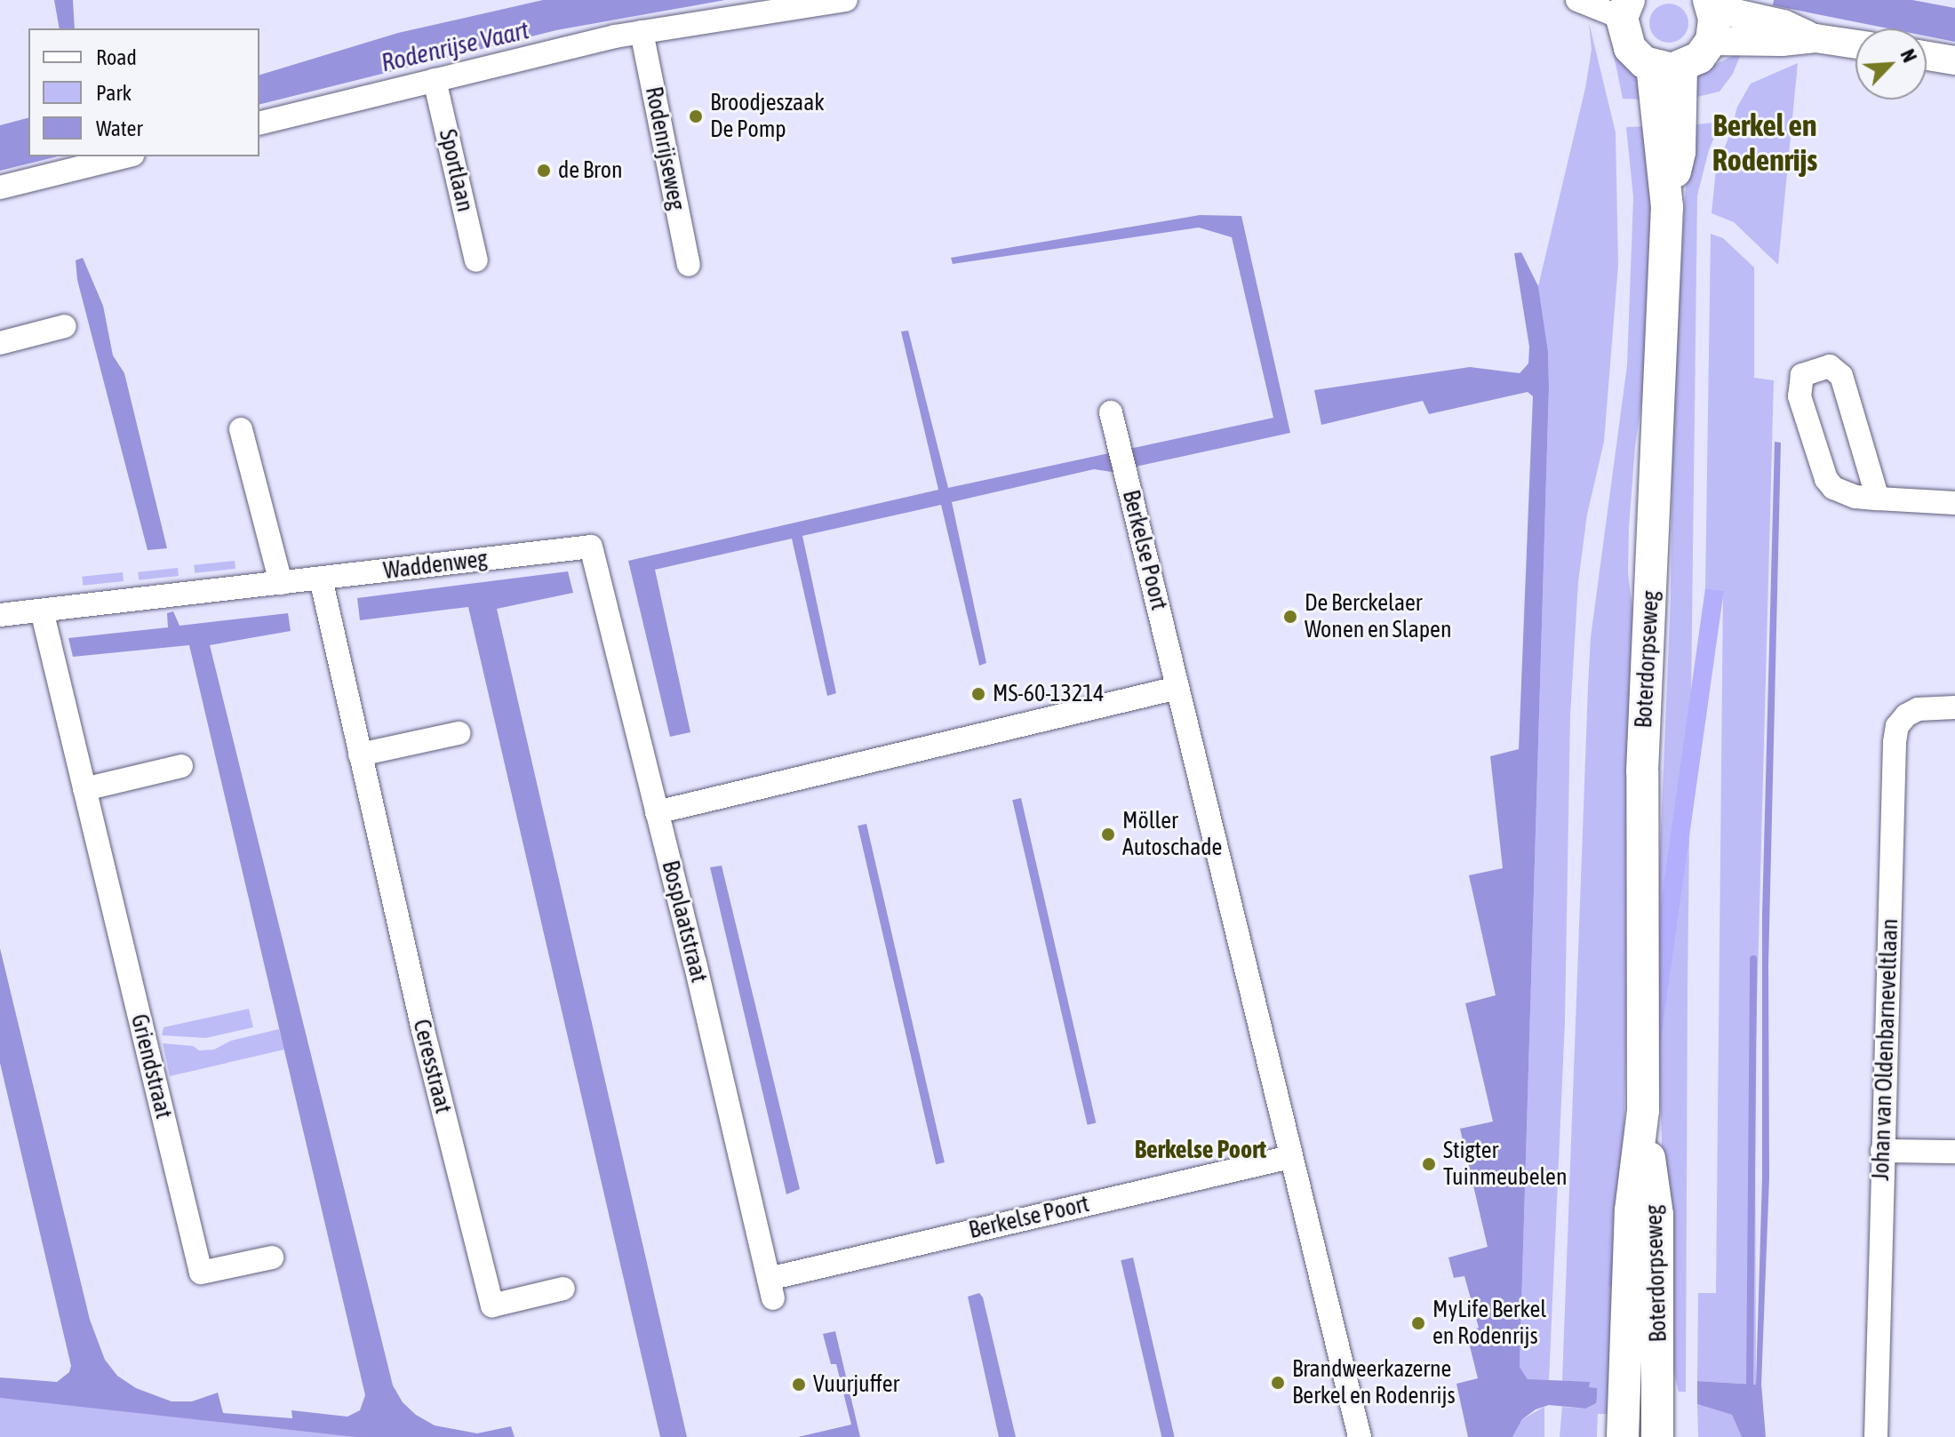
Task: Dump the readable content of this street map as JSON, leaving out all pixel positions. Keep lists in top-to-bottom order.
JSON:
{
  "streets": {
    "main road": ["Boterdorpseweg"],
    "street": [
      "Rodenrijseweg",
      "Sportlaan",
      "Berkelse Poort",
      "Waddenweg",
      "Bosplaatstraat",
      "Johan van Oldenbarneveltlaan",
      "Griendstraat",
      "Ceresstraat"
    ]
  },
  "crossings": [
    ["Berkelse Poort", "Bosplaatstraat"],
    ["Waddenweg", "Bosplaatstraat"],
    ["Waddenweg", "Griendstraat"],
    ["Waddenweg", "Ceresstraat"]
  ],
  "districts": ["Berkel en Rodenrijs", "Berkelse Poort"],
  "water": ["Rodenrijse Vaart"],
  "places": [
    "Broodjeszaak De Pomp",
    "de Bron",
    "De Berckelaer Wonen en Slapen",
    "MS-60-13214",
    "Möller Autoschade",
    "Stigter Tuinmeubelen",
    "MyLife Berkel en Rodenrijs",
    "Brandweerkazerne Berkel en Rodenrijs",
    "Vuurjuffer"
  ],
  "legend": ["Road", "Park", "Water"],
  "north": "top right"
}
